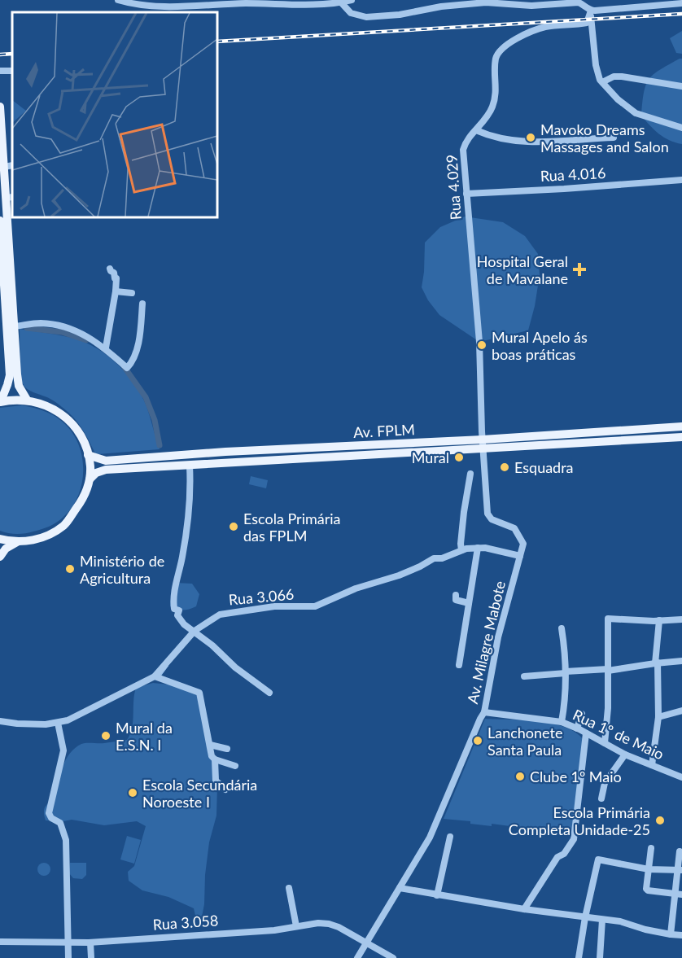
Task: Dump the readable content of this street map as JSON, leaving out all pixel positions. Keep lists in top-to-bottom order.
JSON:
{
  "streets": {
    "main road": ["Av. FPLM"],
    "street": [
      "Rua 4.016",
      "Rua 4.029",
      "Rua 3.066",
      "Av. Milagre Mabote",
      "Rua 1º de Maio",
      "Rua 3.058"
    ]
  },
  "crossings": [
    ["Rua 4.016", "Rua 4.029"],
    ["Rua 4.029", "Av. FPLM"],
    ["Rua 4.029", "Av. Milagre Mabote"],
    ["Av. FPLM", "Av. Milagre Mabote"],
    ["Rua 3.066", "Av. Milagre Mabote"],
    ["Av. Milagre Mabote", "Rua 1º de Maio"],
    ["Av. Milagre Mabote", "Rua 3.058"]
  ],
  "places": {
    "other": [
      "Mavoko Dreams Massages and Salon",
      "Mural Apelo ás boas práticas",
      "Mural",
      "Esquadra",
      "Escola Primária das FPLM",
      "Ministério de Agricultura",
      "Mural da E.S.N. I",
      "Lanchonete Santa Paula",
      "Clube 1º Maio",
      "Escola Secundária Noroeste I",
      "Escola Primária Completa Unidade-25"
    ],
    "health": ["Hospital Geral de Mavalane"]
  }
}
